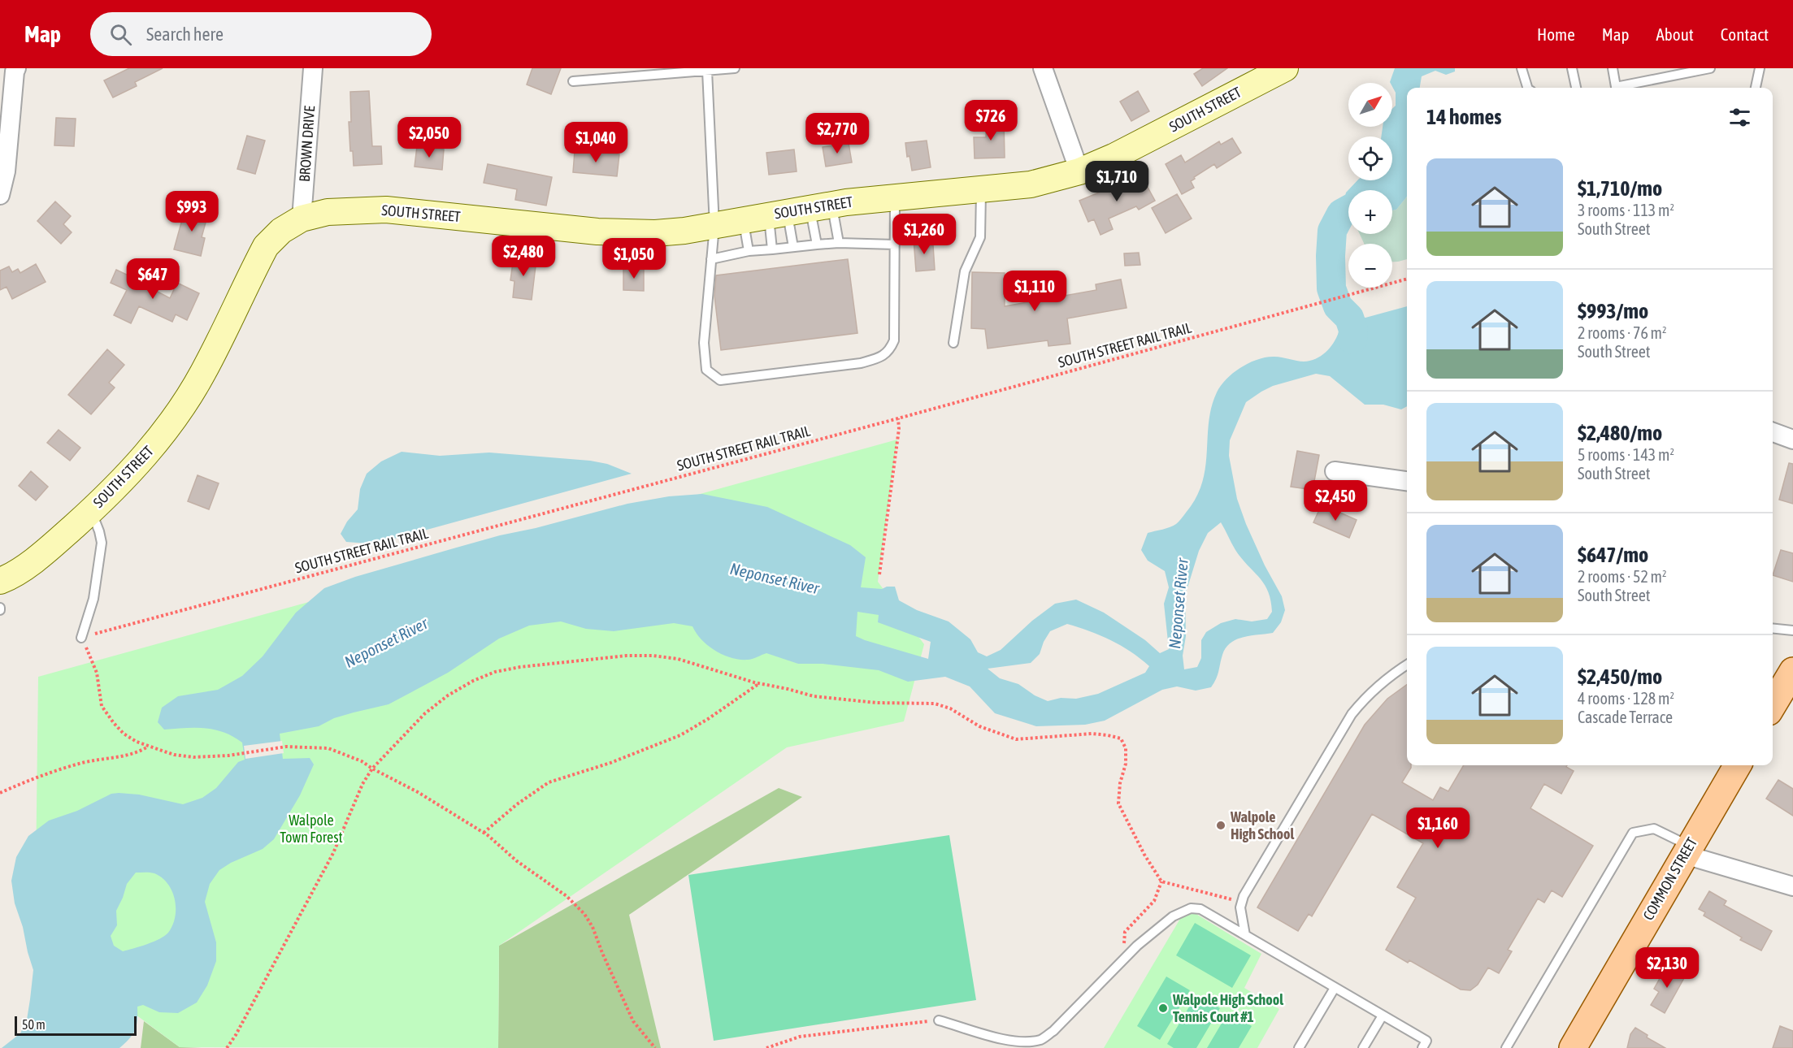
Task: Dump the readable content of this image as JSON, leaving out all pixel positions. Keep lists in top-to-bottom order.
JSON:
{
  "streets": {
    "main road": ["COMMON STREET"],
    "street": ["SOUTH STREET", "BROWN DRIVE"],
    "path": ["SOUTH STREET RAIL TRAIL"]
  },
  "crossings": [
    ["SOUTH STREET", "BROWN DRIVE"]
  ],
  "water": ["Neponset River"],
  "parks": ["Walpole Town Forest"],
  "places": ["Walpole High School", "Walpole High School Tennis Court #1"],
  "scale_bar": "50 m",
  "north": "top right",
  "page": {
    "header": "Map",
    "search": "Search here",
    "nav": [
      "Home",
      "Map",
      "About",
      "Contact"
    ],
    "map_buttons": ["+", "−"],
    "heading": "14 homes",
    "price": [
      "$726",
      "$2,770",
      "$2,050",
      "$1,040",
      "$1,710",
      "$993",
      "$1,260",
      "$2,480",
      "$1,050",
      "$647",
      "$1,110",
      "$2,450",
      "$1,160",
      "$2,130"
    ],
    "list": [
      {
        "name": "$1,710/mo",
        "note": "3 rooms · 113 m² · South Street"
      },
      {
        "name": "$993/mo",
        "note": "2 rooms · 76 m² · South Street"
      },
      {
        "name": "$2,480/mo",
        "note": "5 rooms · 143 m² · South Street"
      },
      {
        "name": "$647/mo",
        "note": "2 rooms · 52 m² · South Street"
      },
      {
        "name": "$2,450/mo",
        "note": "4 rooms · 128 m² · Cascade Terrace"
      }
    ],
    "scale": "50 m"
  }
}
